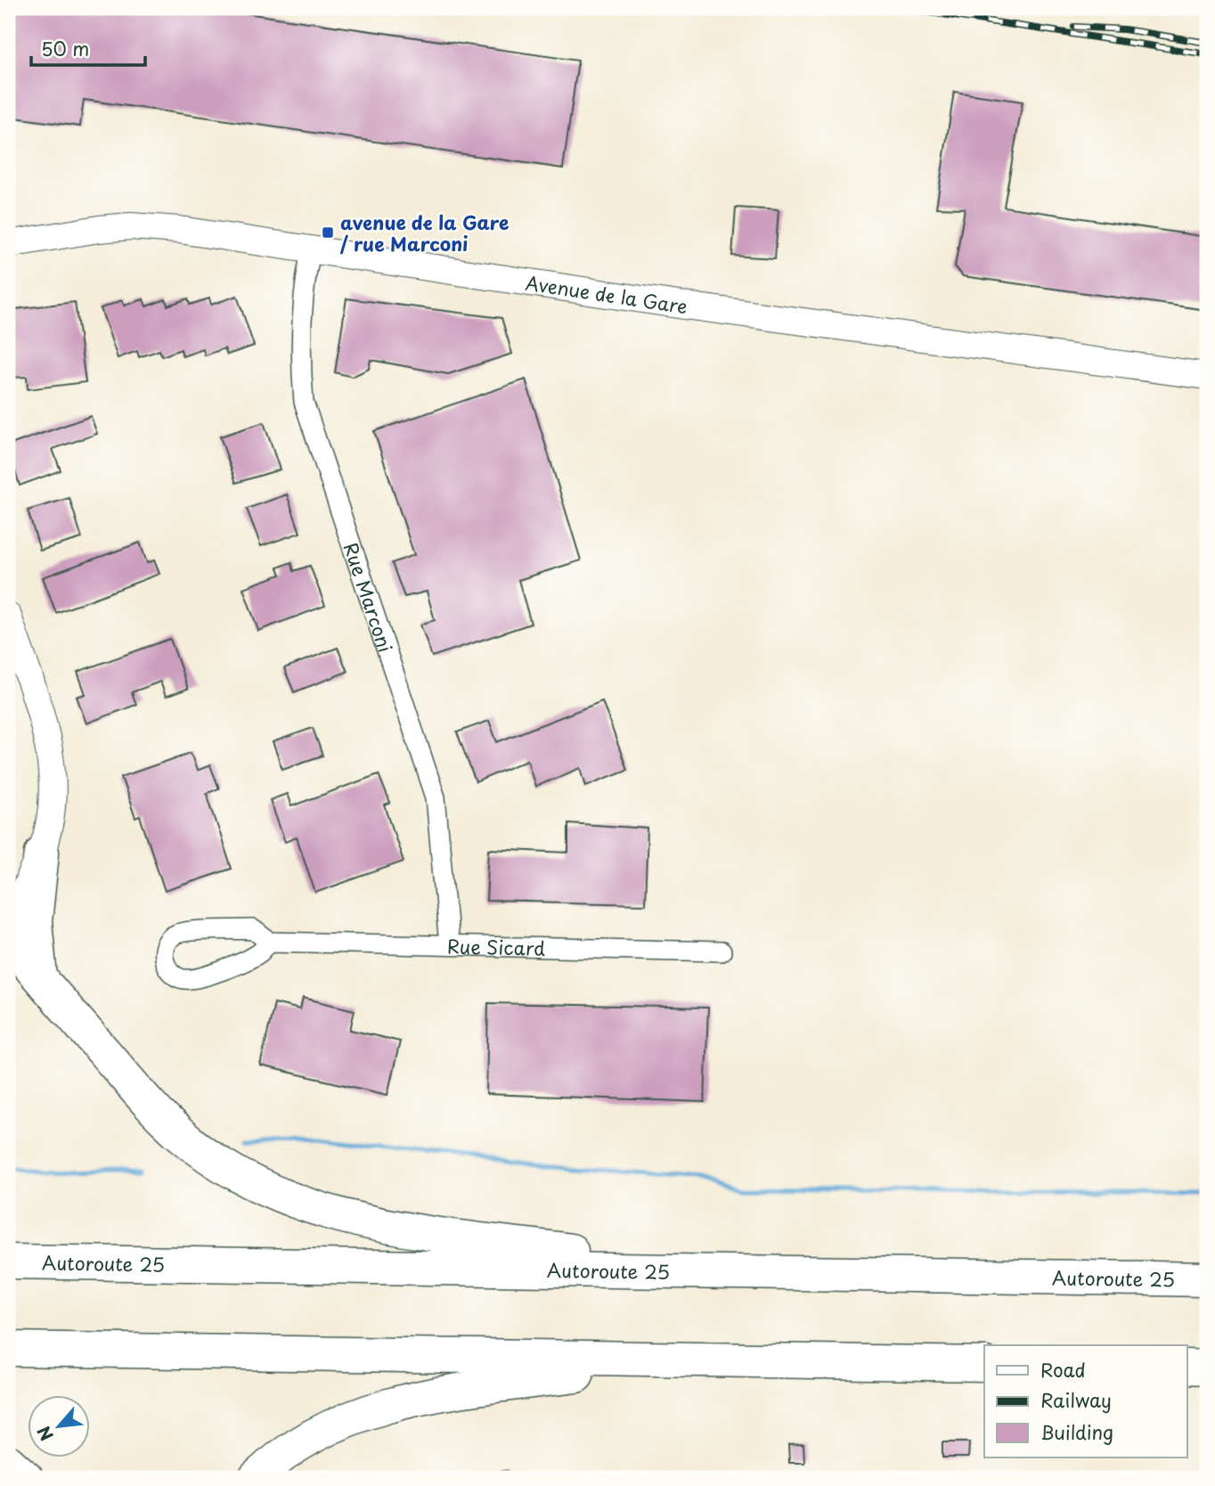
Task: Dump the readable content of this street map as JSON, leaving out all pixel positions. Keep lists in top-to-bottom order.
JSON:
{
  "streets": {
    "highway": ["Autoroute 25"],
    "street": ["Avenue de la Gare", "Rue Marconi", "Rue Sicard"]
  },
  "crossings": [
    ["Avenue de la Gare", "Rue Marconi"],
    ["Rue Marconi", "Rue Sicard"]
  ],
  "places": {
    "transit": ["avenue de la Gare / rue Marconi"]
  },
  "legend": ["Road", "Railway", "Building"],
  "scale_bar": "50 m",
  "north": "bottom left"
}
